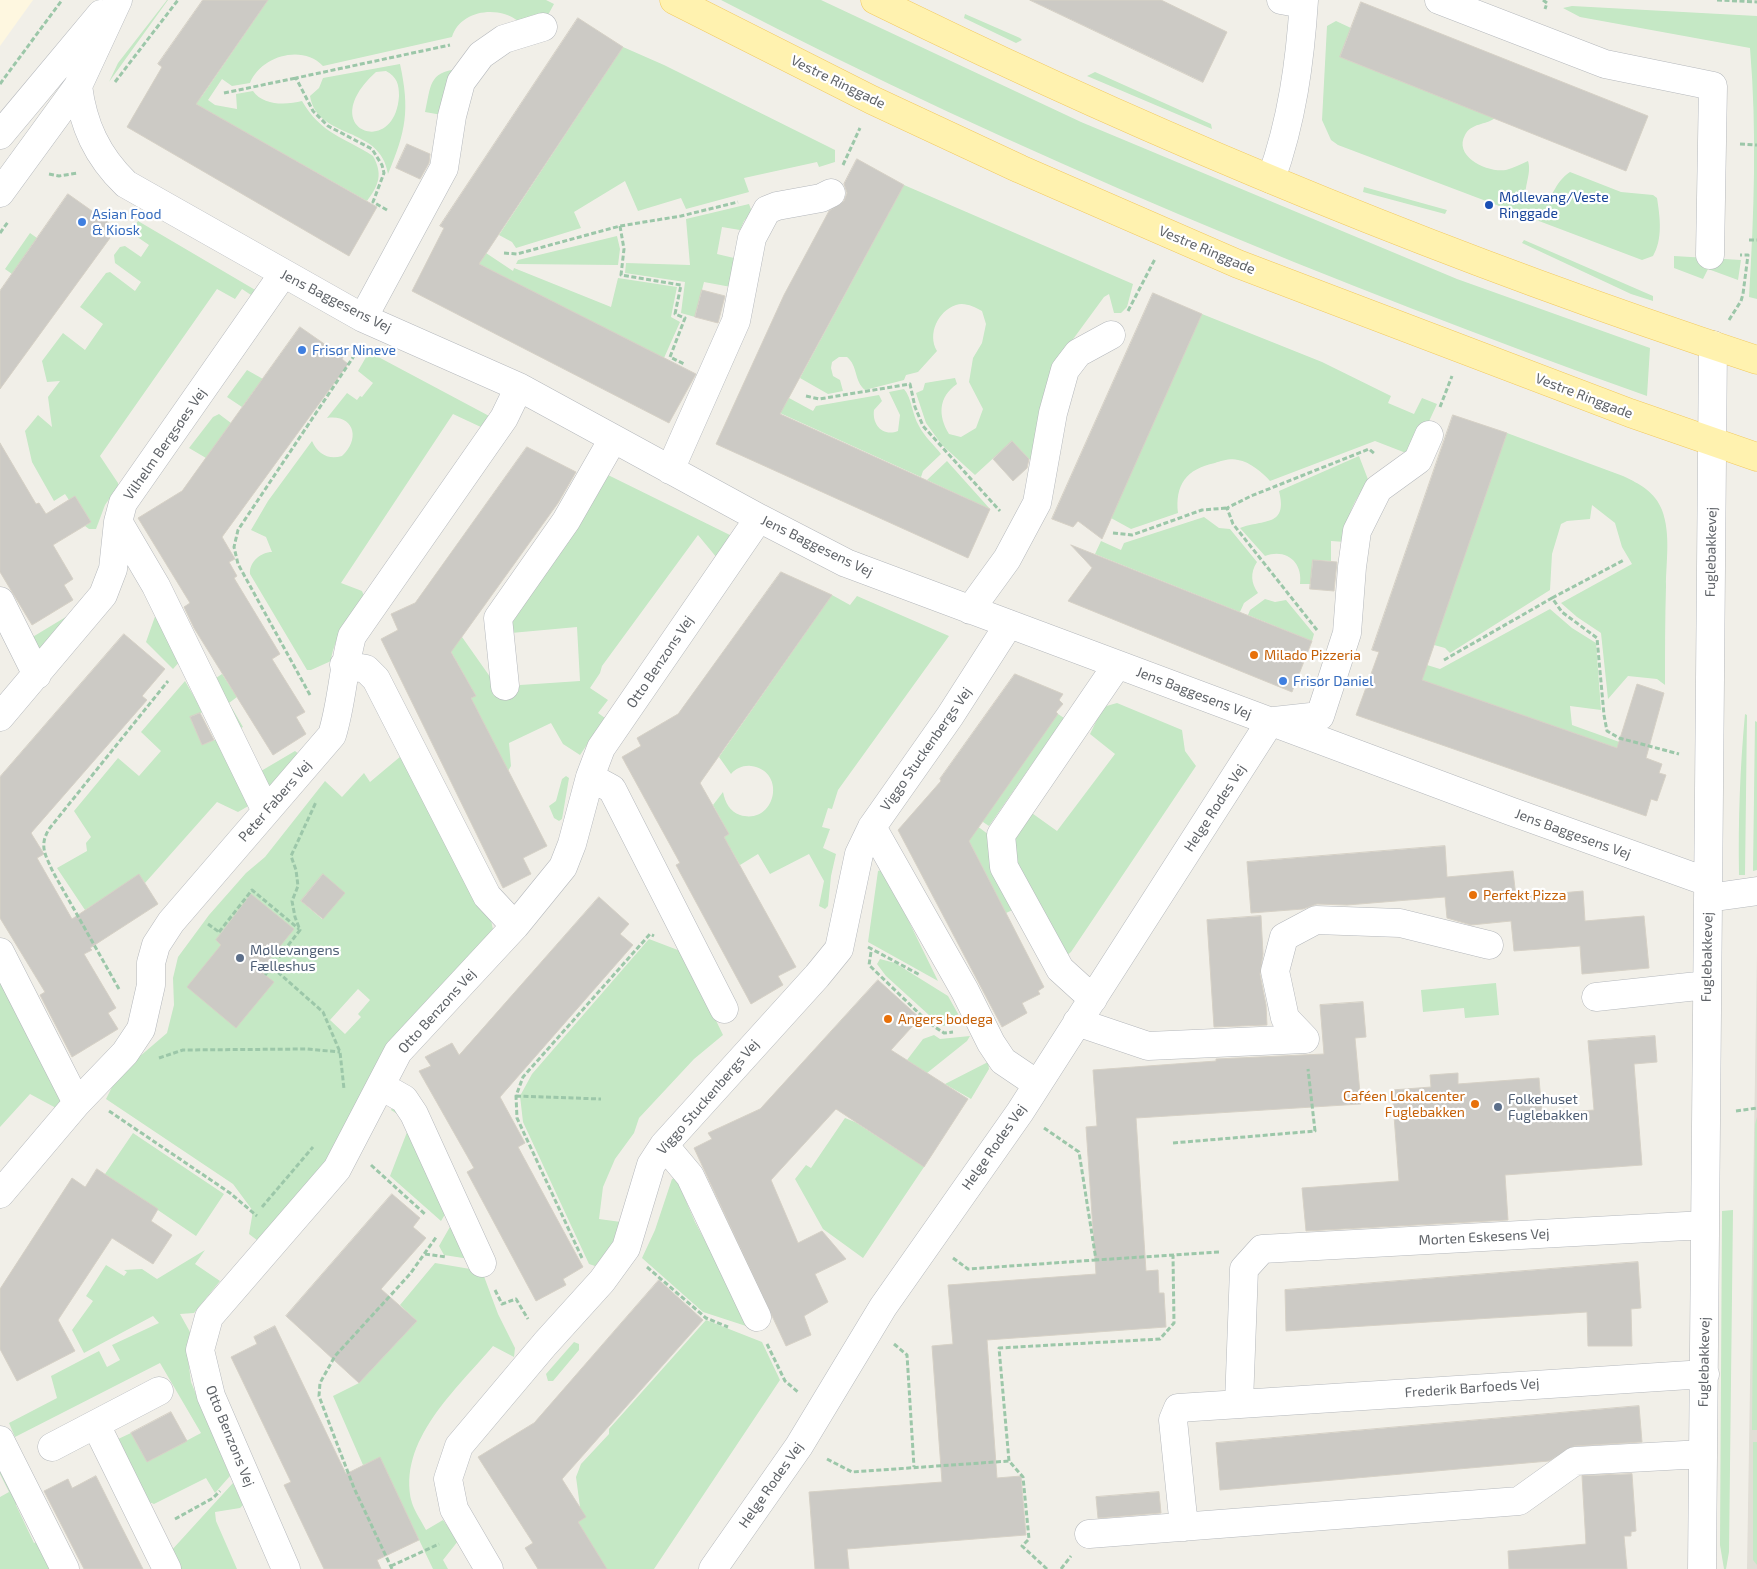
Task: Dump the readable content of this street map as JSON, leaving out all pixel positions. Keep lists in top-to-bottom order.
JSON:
{
  "streets": {
    "main road": ["Vestre Ringgade"],
    "street": [
      "Jens Baggesens Vej",
      "Vilhelm Bergsøes Vej",
      "Fuglebakkevej",
      "Otto Benzons Vej",
      "Viggo Stuckenbergs Vej",
      "Peter Fabers Vej",
      "Helge Rodes Vej",
      "Morten Eskesens Vej",
      "Frederik Barfoeds Vej"
    ]
  },
  "crossings": [
    ["Vestre Ringgade", "Fuglebakkevej"],
    ["Jens Baggesens Vej", "Vilhelm Bergsøes Vej"],
    ["Jens Baggesens Vej", "Fuglebakkevej"],
    ["Jens Baggesens Vej", "Otto Benzons Vej"],
    ["Jens Baggesens Vej", "Viggo Stuckenbergs Vej"],
    ["Jens Baggesens Vej", "Peter Fabers Vej"],
    ["Jens Baggesens Vej", "Helge Rodes Vej"],
    ["Fuglebakkevej", "Morten Eskesens Vej"],
    ["Fuglebakkevej", "Frederik Barfoeds Vej"]
  ],
  "places": [
    "Møllevang/Veste Ringgade",
    "Asian Food & Kiosk",
    "Frisør Nineve",
    "Milado Pizzeria",
    "Frisør Daniel",
    "Perfekt Pizza",
    "Møllevangens Fælleshus",
    "Angers bodega",
    "Caféen Lokalcenter Fuglebakken",
    "Folkehuset Fuglebakken"
  ]
}
